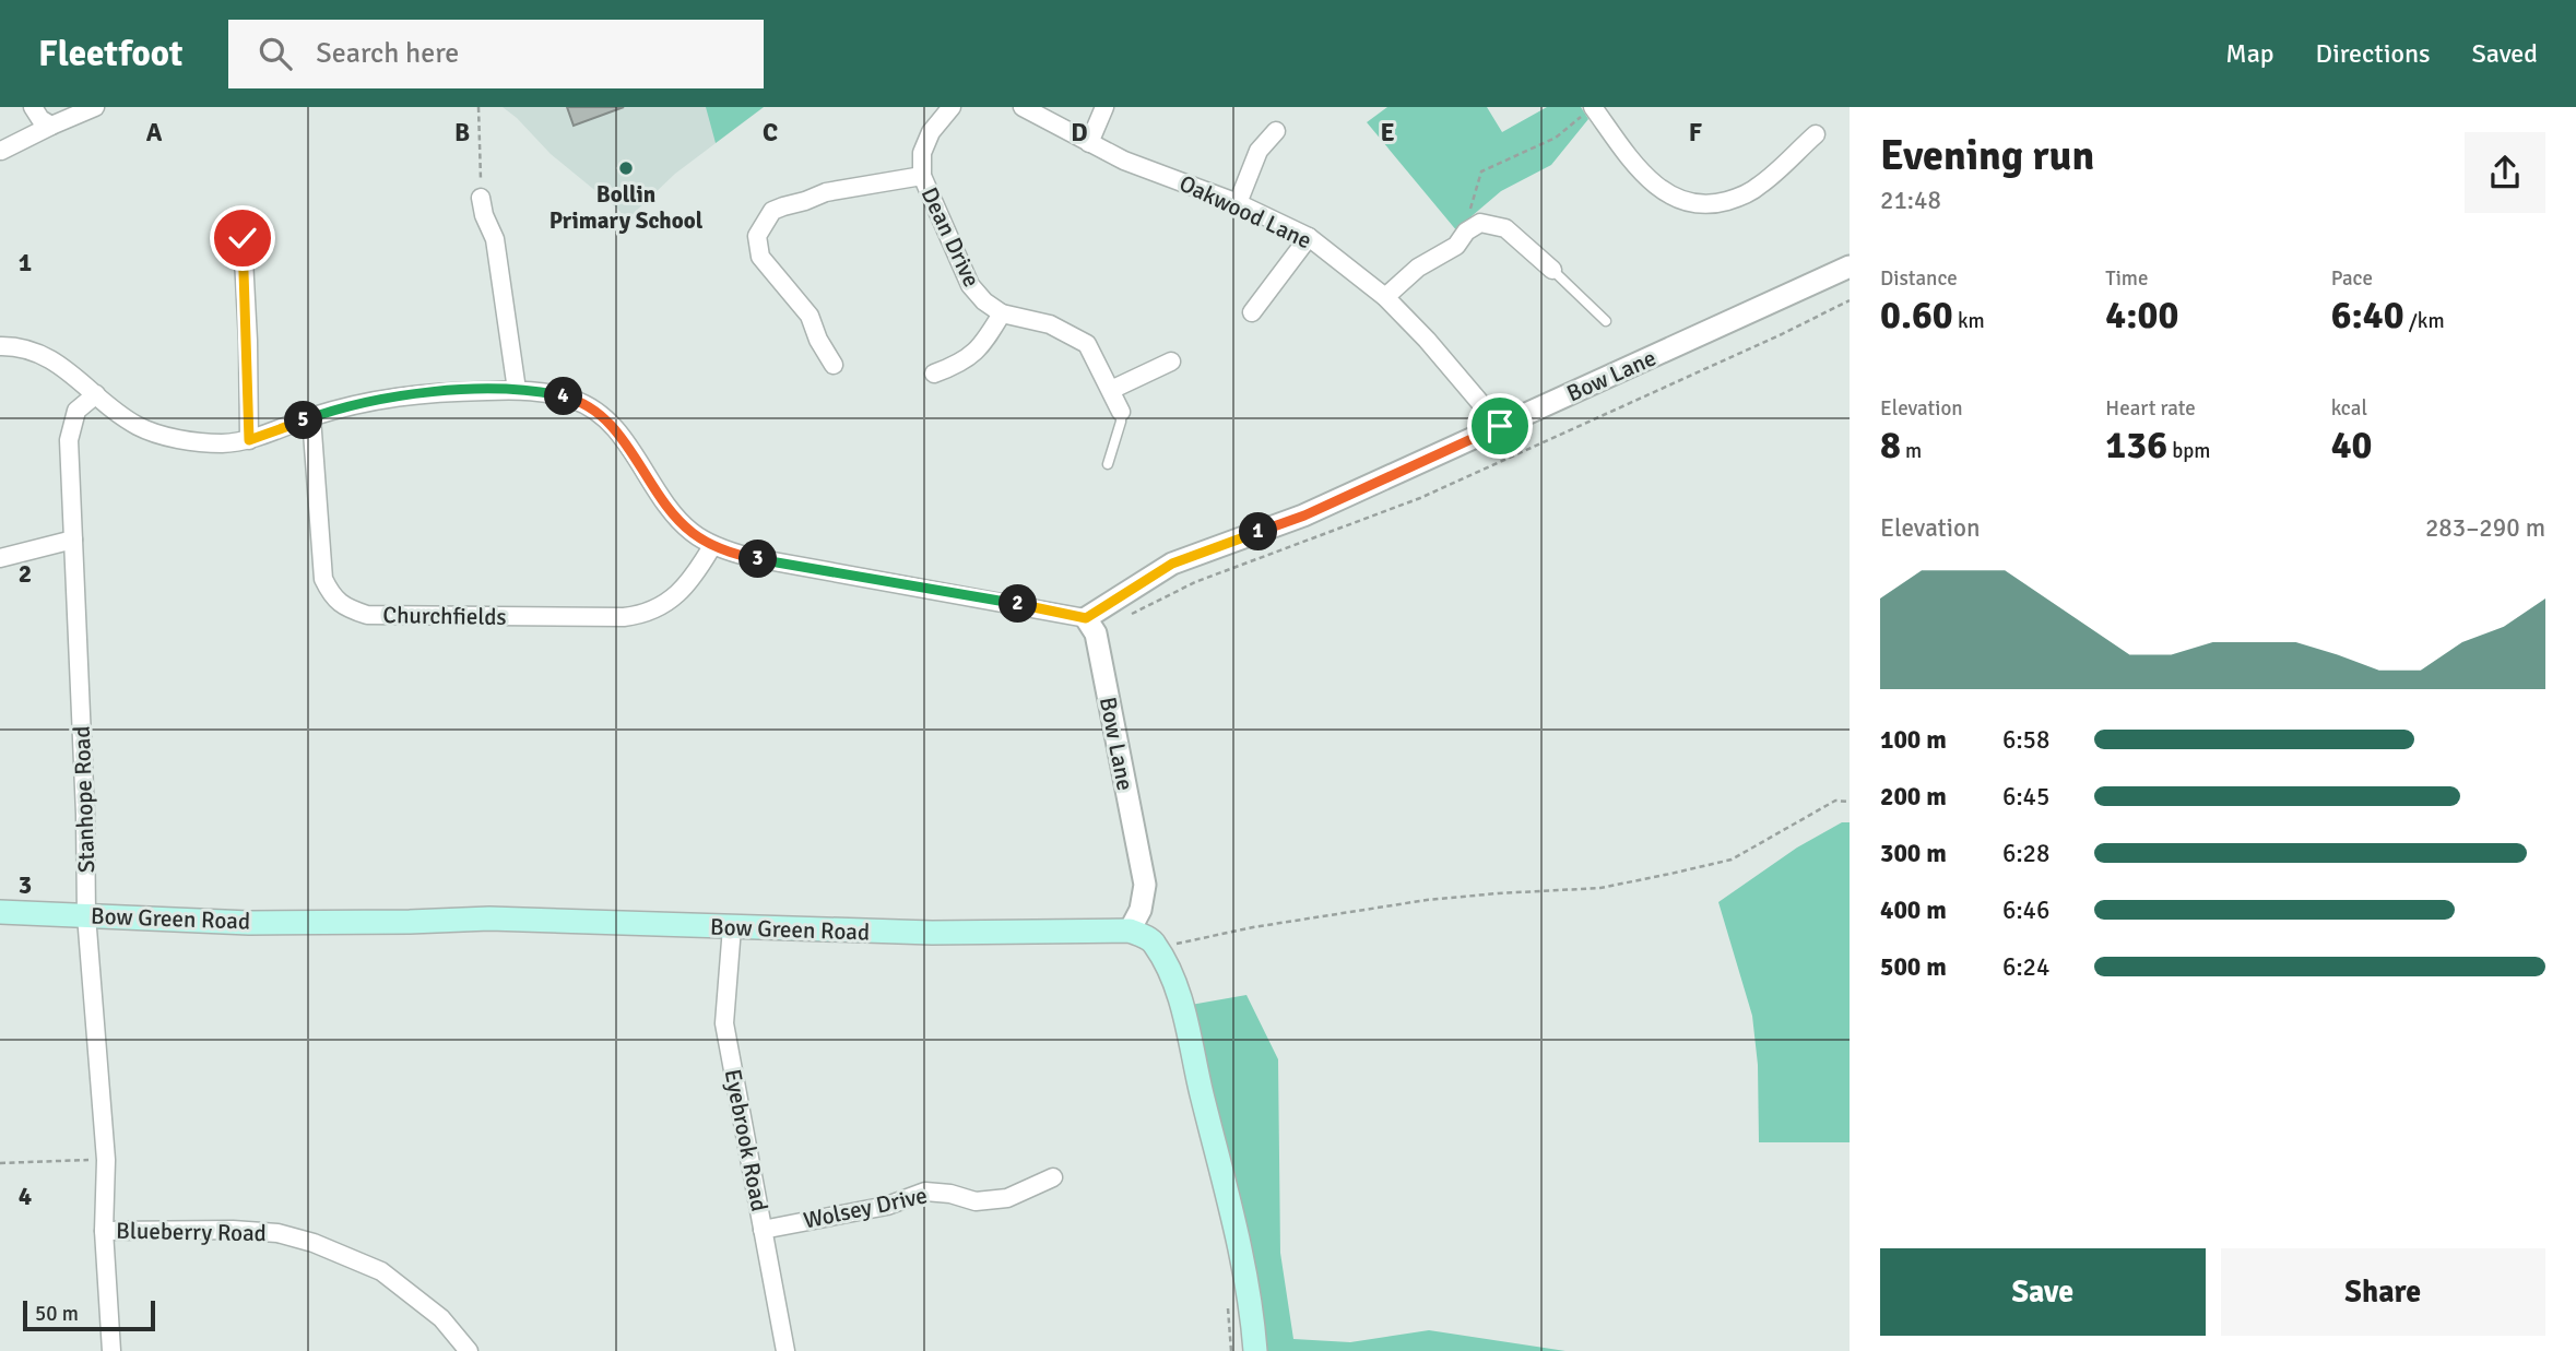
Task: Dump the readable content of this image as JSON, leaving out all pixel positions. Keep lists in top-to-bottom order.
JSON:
{
  "streets": {
    "main road": ["Bow Green Road"],
    "street": [
      "Oakwood Lane",
      "Dean Drive",
      "Bow Lane",
      "Churchfields",
      "Stanhope Road",
      "Eyebrook Road",
      "Wolsey Drive",
      "Blueberry Road"
    ]
  },
  "crossings": [
    ["Oakwood Lane", "Bow Lane"],
    ["Bow Lane", "Bow Green Road"],
    ["Stanhope Road", "Bow Green Road"],
    ["Stanhope Road", "Blueberry Road"],
    ["Bow Green Road", "Eyebrook Road"],
    ["Eyebrook Road", "Wolsey Drive"]
  ],
  "places": ["Bollin Primary School"],
  "scale_bar": "50 m",
  "page": {
    "header": "Fleetfoot",
    "search": "Search here",
    "nav": ["Map", "Directions", "Saved"],
    "heading": ["Evening run", "21:48"],
    "stats": [
      ["Distance", "0.60 km"],
      ["Time", "4:00"],
      ["Pace", "6:40 /km"],
      ["Elevation", "8 m"],
      ["Heart rate", "136 bpm"],
      ["kcal", "40"]
    ],
    "pins": [
      "4",
      "5",
      "1",
      "3",
      "2"
    ],
    "chart": ["Elevation", "283–290 m"],
    "list": [
      {
        "name": "100 m",
        "note": "6:58"
      },
      {
        "name": "200 m",
        "note": "6:45"
      },
      {
        "name": "300 m",
        "note": "6:28"
      },
      {
        "name": "400 m",
        "note": "6:46"
      },
      {
        "name": "500 m",
        "note": "6:24"
      }
    ],
    "buttons": ["Save", "Share"],
    "scale": "50 m"
  },
  "grid": {
    "columns": [
      "A",
      "B",
      "C",
      "D",
      "E",
      "F"
    ],
    "rows": [
      "1",
      "2",
      "3",
      "4"
    ]
  }
}
